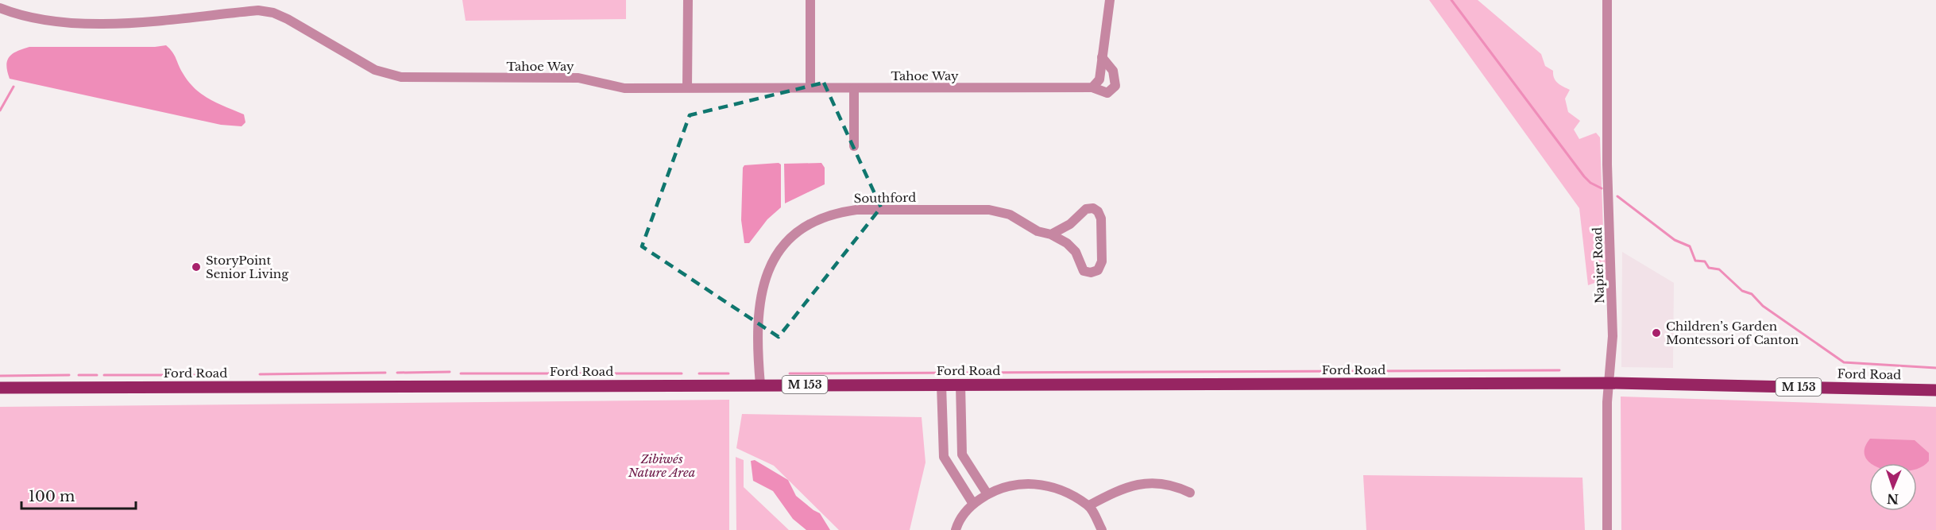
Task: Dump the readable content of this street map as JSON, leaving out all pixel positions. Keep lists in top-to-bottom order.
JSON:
{
  "streets": {
    "main road": ["Ford Road", "M 153"],
    "street": ["Tahoe Way", "Southford", "Napier Road"]
  },
  "crossings": [
    ["Southford", "Ford Road"],
    ["Napier Road", "Ford Road"]
  ],
  "parks": ["Zibiwés Nature Area"],
  "places": ["StoryPoint Senior Living", "Children’s Garden Montessori of Canton"],
  "scale_bar": "100 m",
  "north": "bottom"
}
